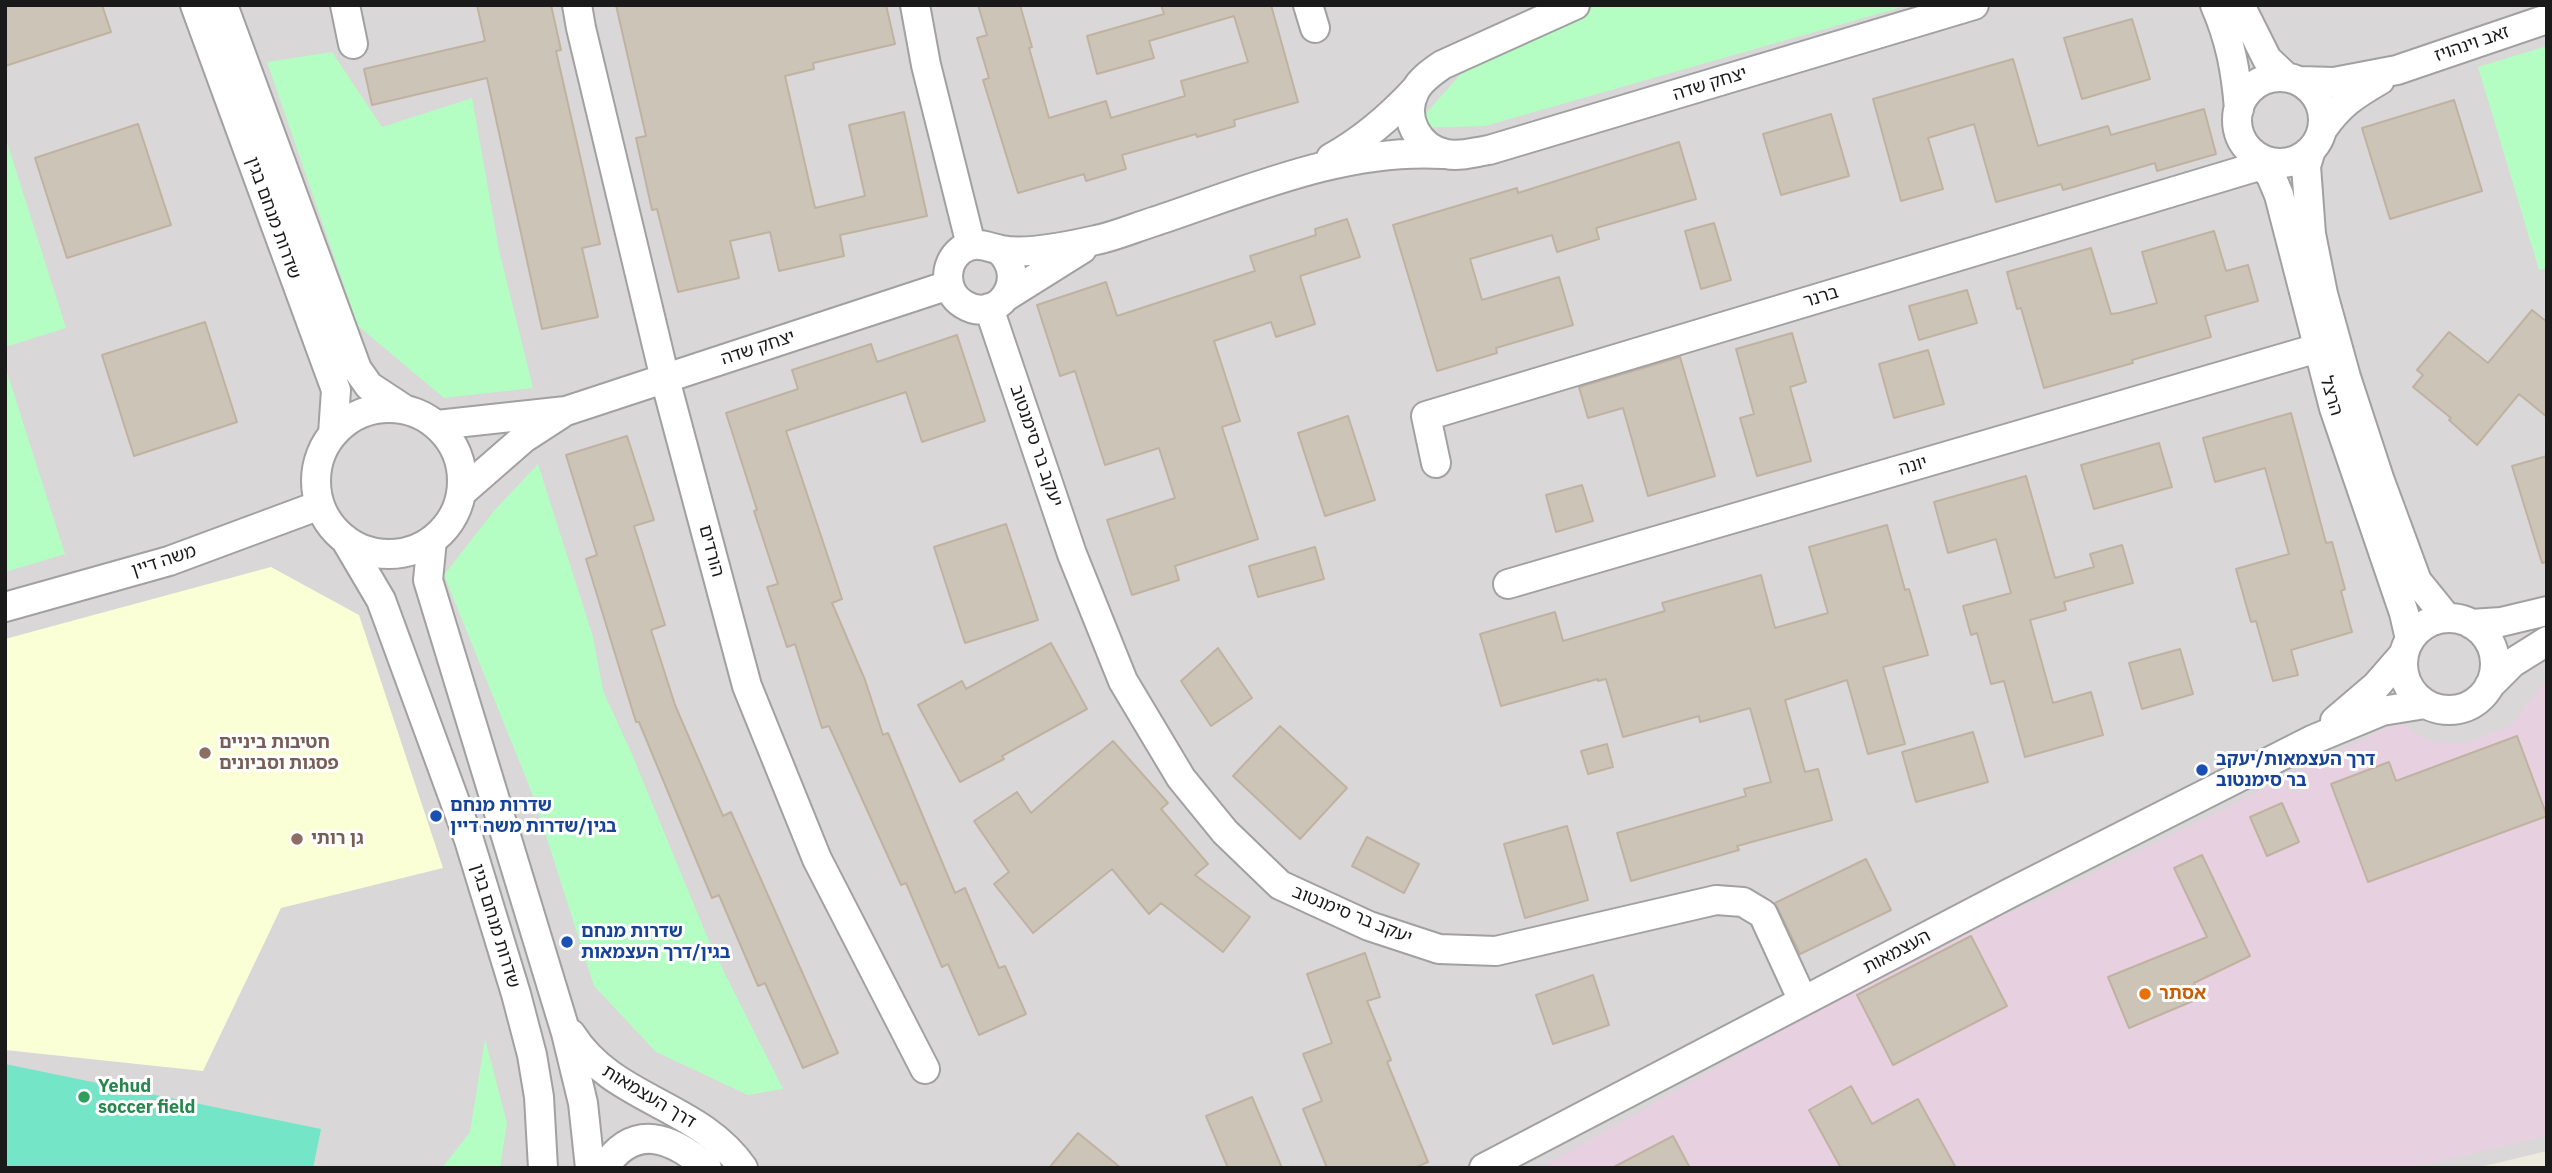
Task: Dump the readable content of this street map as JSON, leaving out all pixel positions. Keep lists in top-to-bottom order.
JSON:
{
  "streets": {
    "street": [
      "זאב וינהויז",
      "יצחק שדה",
      "שדרות מנחם בגין",
      "ברנר",
      "הרצל",
      "יעקב בר סימנטוב",
      "יונה",
      "הורדים",
      "משה דיין",
      "העצמאות",
      "דרך העצמאות"
    ]
  },
  "crossings": [
    ["זאב וינהויז", "ברנר"],
    ["זאב וינהויז", "הרצל"],
    ["יצחק שדה", "שדרות מנחם בגין"],
    ["יצחק שדה", "יעקב בר סימנטוב"],
    ["יצחק שדה", "הורדים"],
    ["יצחק שדה", "משה דיין"],
    ["שדרות מנחם בגין", "משה דיין"],
    ["שדרות מנחם בגין", "דרך העצמאות"],
    ["ברנר", "הרצל"],
    ["הרצל", "יונה"],
    ["הרצל", "העצמאות"],
    ["יעקב בר סימנטוב", "העצמאות"]
  ],
  "places": [
    "חטיבות ביניים פסגות וסביונים",
    "דרך העצמאות/יעקב בר סימנטוב",
    "שדרות מנחם בגין/שדרות משה דיין",
    "גן רותי",
    "שדרות מנחם בגין/דרך העצמאות",
    "אסתר",
    "Yehud soccer field"
  ]
}
